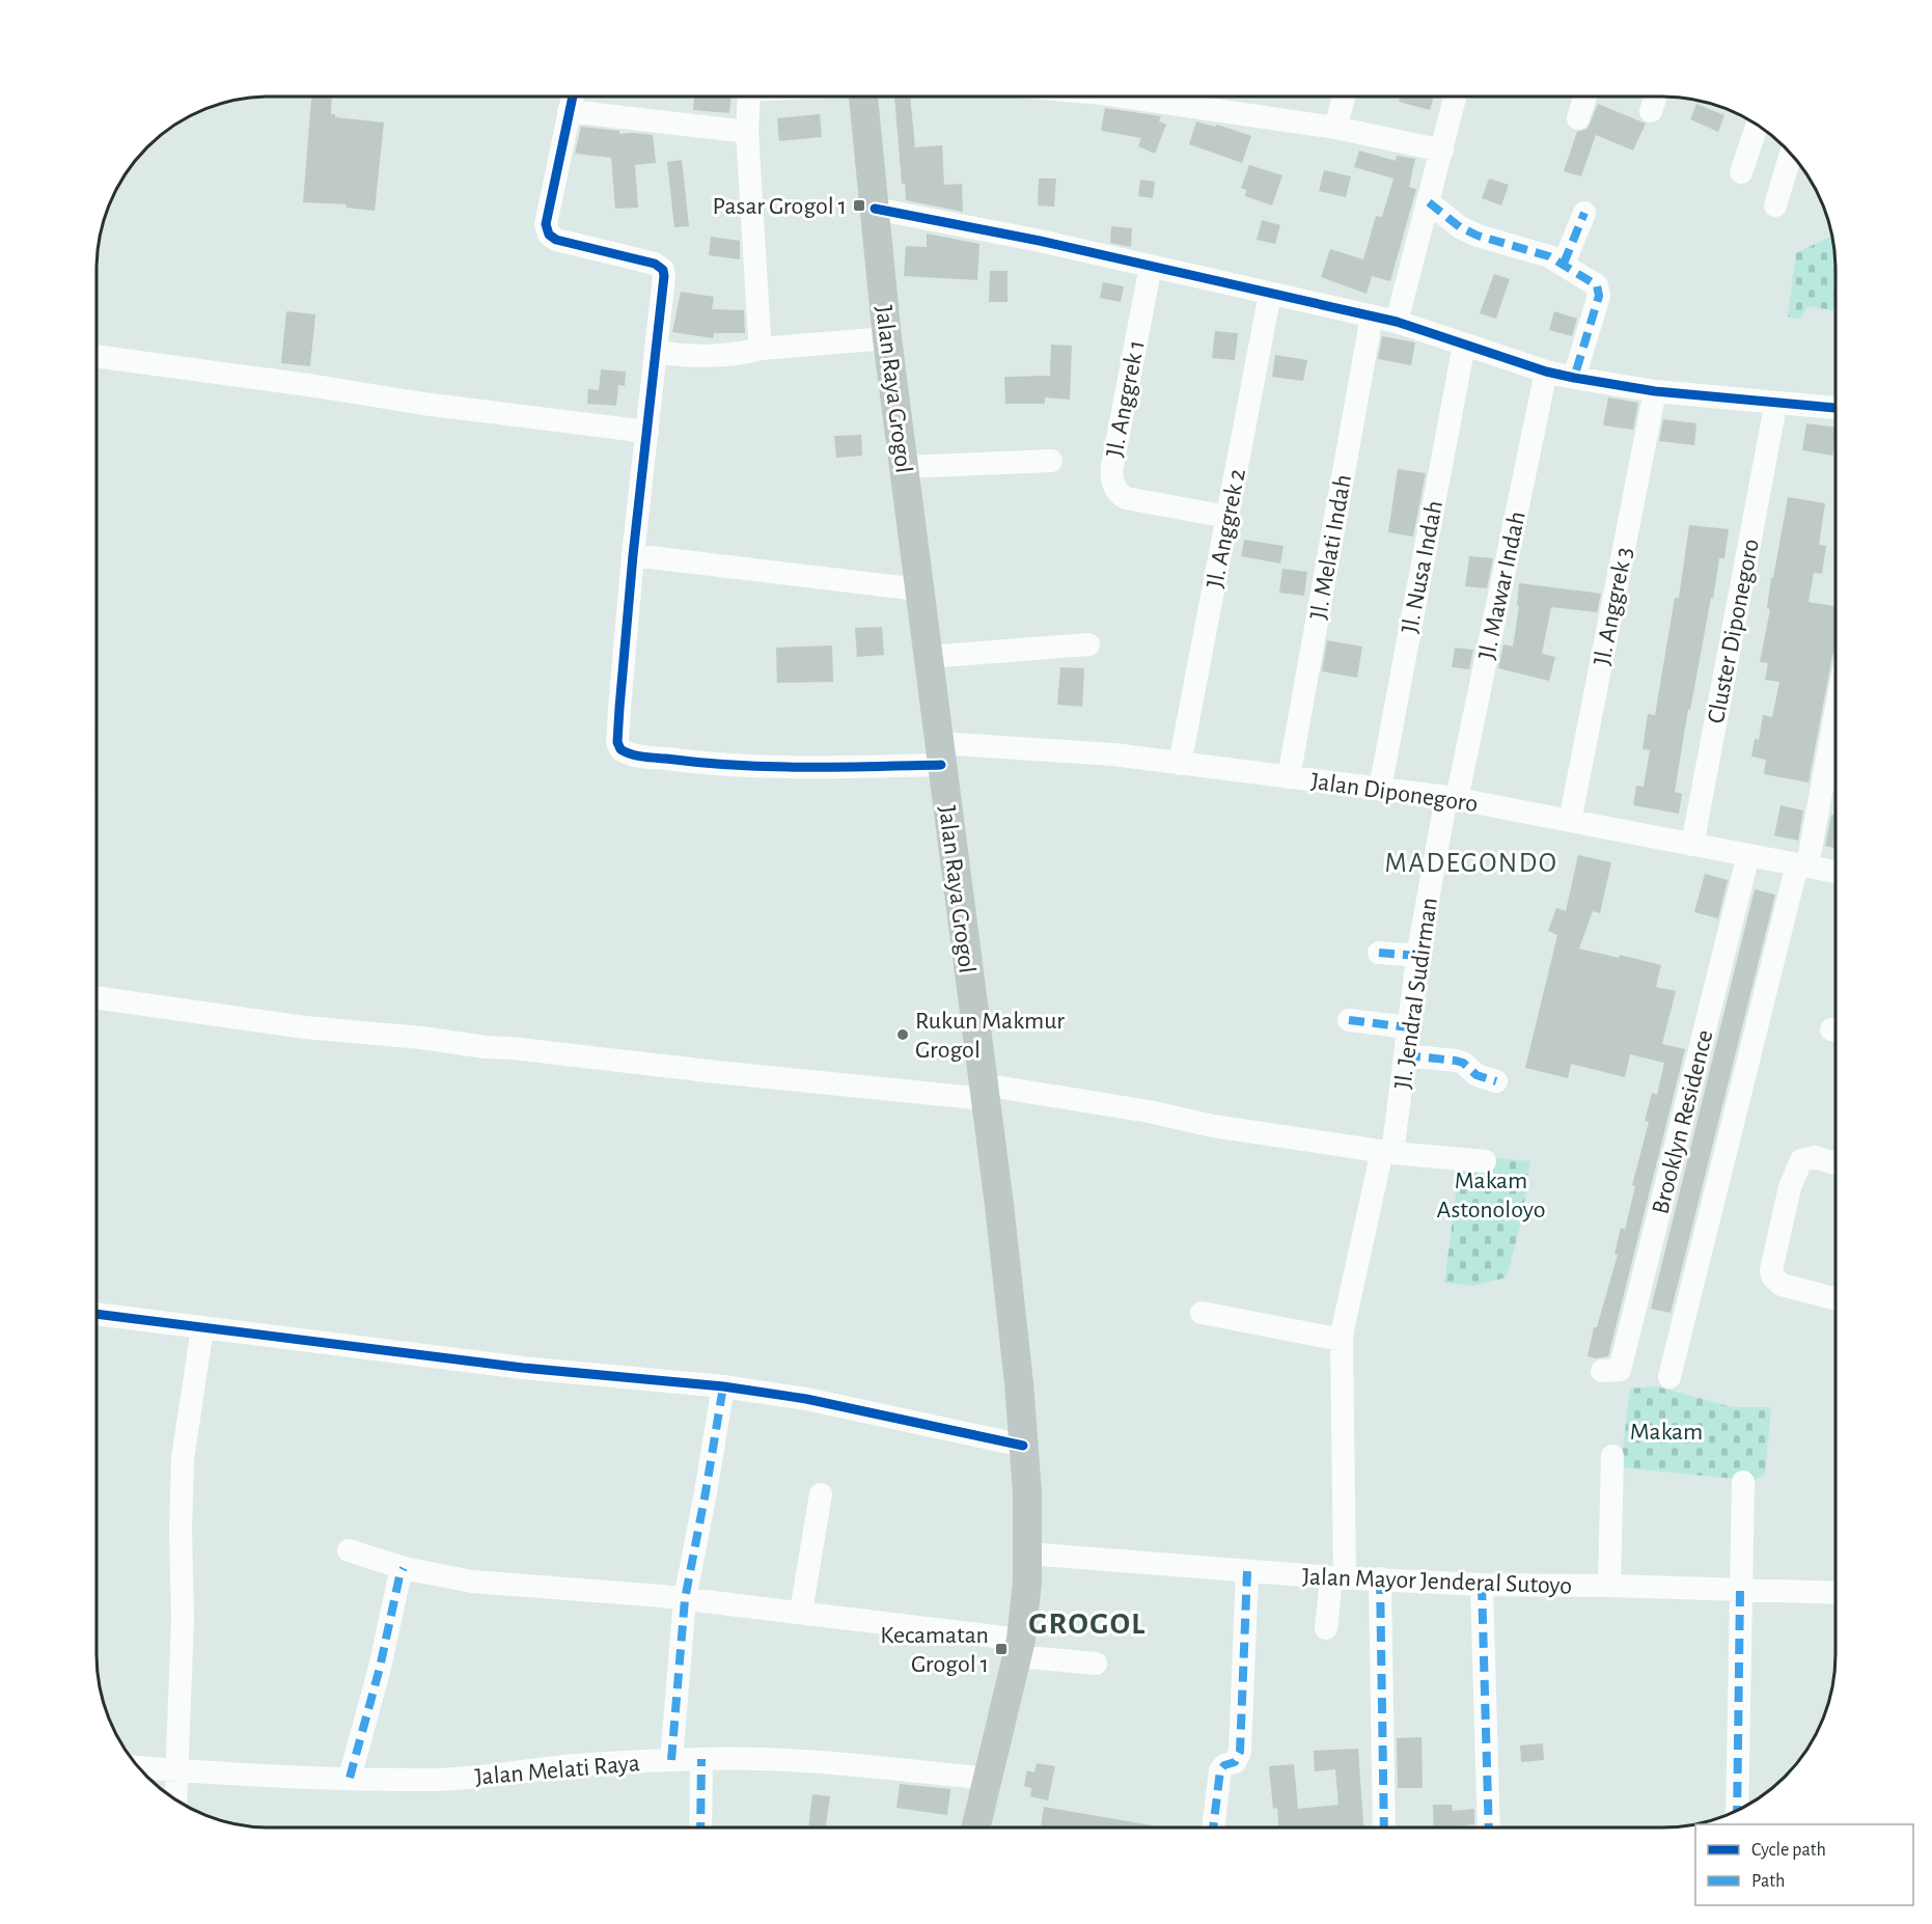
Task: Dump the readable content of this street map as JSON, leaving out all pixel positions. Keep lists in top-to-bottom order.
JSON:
{
  "streets": {
    "main road": ["Jalan Raya Grogol"],
    "street": [
      "Jl. Anggrek 1",
      "Jl. Anggrek 2",
      "Jl. Melati Indah",
      "Jl. Nusa Indah",
      "Jl. Mawar Indah",
      "Jl. Anggrek 3",
      "Cluster Diponegoro",
      "Jalan Diponegoro",
      "Jl. Jendral Sudirman",
      "Brooklyn Residence",
      "Jalan Mayor Jenderal Sutoyo",
      "Jalan Melati Raya"
    ]
  },
  "crossings": [
    ["Jalan Raya Grogol", "Jalan Diponegoro"],
    ["Jalan Raya Grogol", "Jalan Mayor Jenderal Sutoyo"],
    ["Jalan Raya Grogol", "Jalan Melati Raya"],
    ["Jl. Anggrek 1", "Jl. Anggrek 2"],
    ["Jl. Anggrek 2", "Jalan Diponegoro"],
    ["Jl. Melati Indah", "Jalan Diponegoro"],
    ["Jl. Nusa Indah", "Jalan Diponegoro"],
    ["Jl. Mawar Indah", "Jalan Diponegoro"],
    ["Jl. Mawar Indah", "Jl. Jendral Sudirman"],
    ["Jl. Anggrek 3", "Jalan Diponegoro"],
    ["Cluster Diponegoro", "Jalan Diponegoro"],
    ["Jalan Diponegoro", "Jl. Jendral Sudirman"],
    ["Jalan Diponegoro", "Brooklyn Residence"],
    ["Jl. Jendral Sudirman", "Jalan Mayor Jenderal Sutoyo"]
  ],
  "districts": ["MADEGONDO", "GROGOL"],
  "parks": ["Makam Astonoloyo", "Makam"],
  "places": {
    "transit": ["Pasar Grogol 1", "Kecamatan Grogol 1"],
    "other": ["Rukun Makmur Grogol"]
  },
  "legend": ["Cycle path", "Path"]
}
